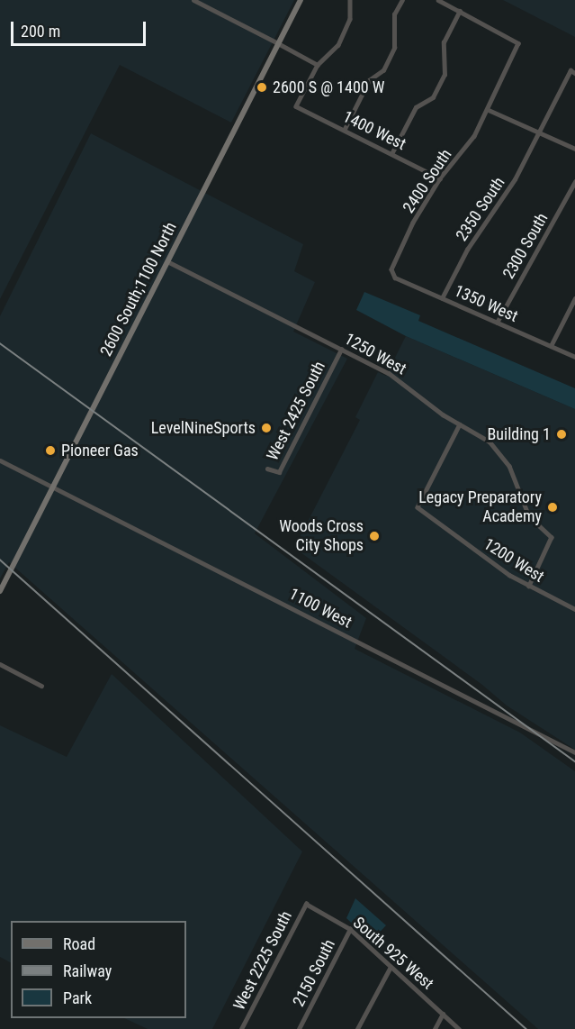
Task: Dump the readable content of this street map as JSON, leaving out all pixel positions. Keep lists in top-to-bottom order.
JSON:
{
  "streets": {
    "main road": ["2600 South;1100 North"],
    "street": [
      "1400 West",
      "2400 South",
      "2350 South",
      "2300 South",
      "1350 West",
      "1250 West",
      "West 2425 South",
      "1200 West",
      "1100 West",
      "South 925 West",
      "West 2225 South",
      "2150 South"
    ]
  },
  "crossings": [
    ["1400 West", "2400 South"],
    ["2400 South", "1350 West"],
    ["2350 South", "1350 West"],
    ["2300 South", "1350 West"],
    ["2600 South;1100 North", "1250 West"],
    ["2600 South;1100 North", "1100 West"],
    ["1250 West", "West 2425 South"],
    ["1250 West", "1200 West"],
    ["South 925 West", "West 2225 South"],
    ["South 925 West", "2150 South"]
  ],
  "places": [
    "2600 S @ 1400 W",
    "LevelNineSports",
    "Building 1",
    "Pioneer Gas",
    "Legacy Preparatory Academy",
    "Woods Cross City Shops"
  ],
  "legend": ["Road", "Railway", "Park"],
  "scale_bar": "200 m"
}
